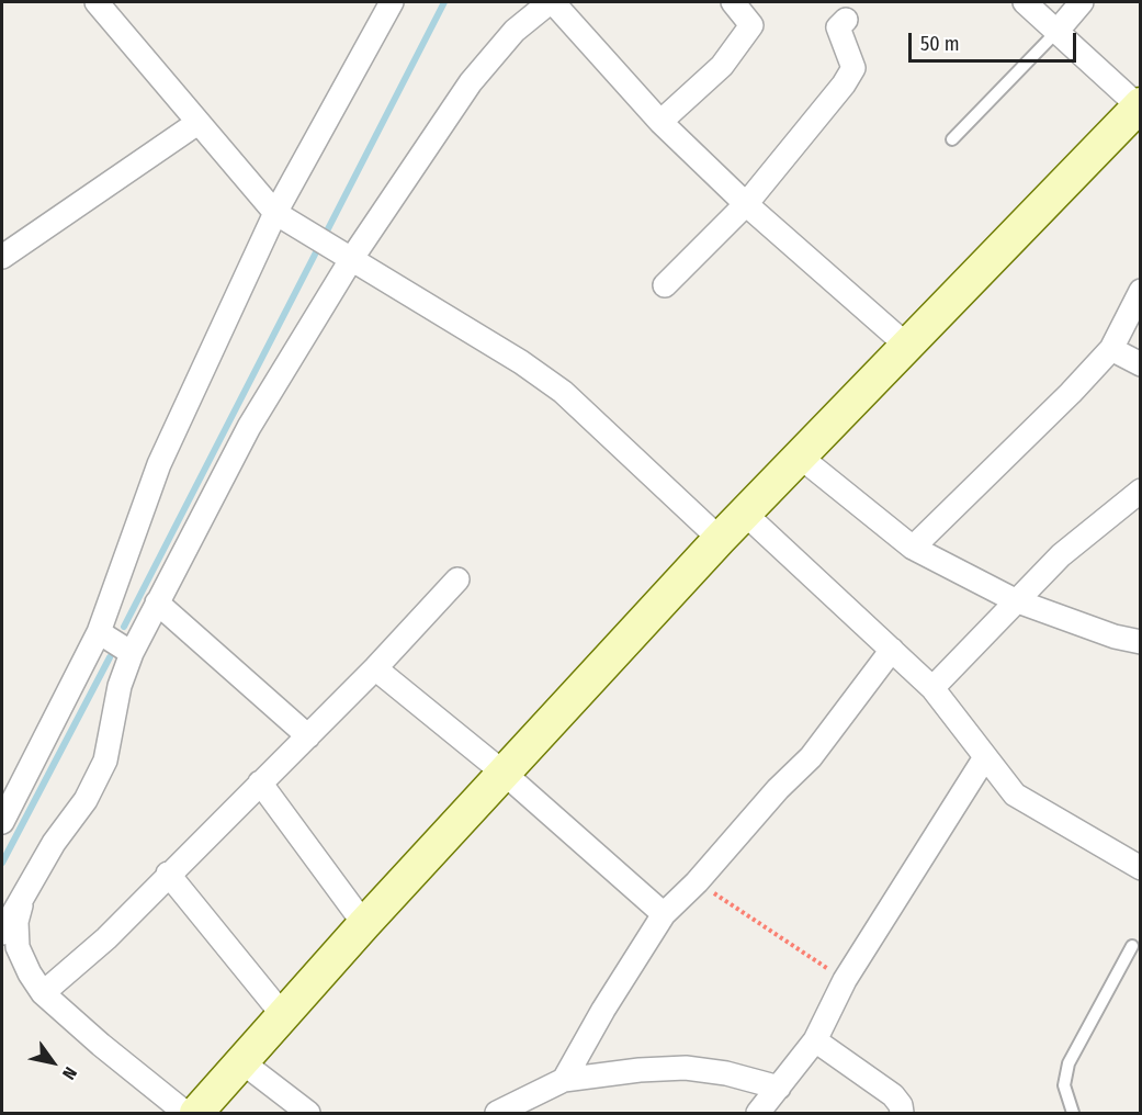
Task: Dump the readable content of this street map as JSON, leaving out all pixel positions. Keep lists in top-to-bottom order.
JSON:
{
  "scale_bar": "50 m",
  "north": "bottom right"
}
